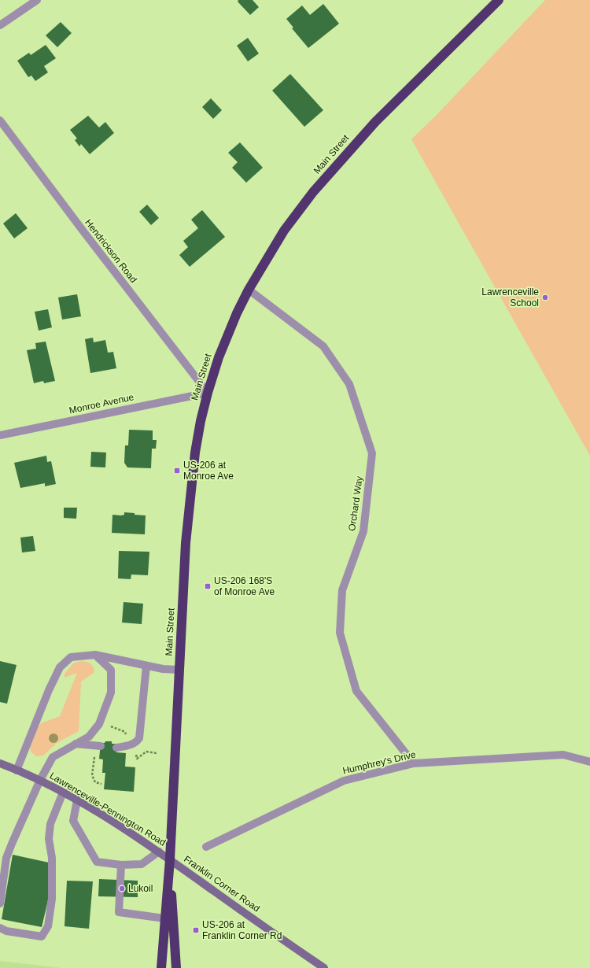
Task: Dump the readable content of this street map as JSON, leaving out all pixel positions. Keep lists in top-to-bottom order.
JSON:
{
  "streets": {
    "highway": ["Main Street"],
    "street": [
      "Hendrickson Road",
      "Monroe Avenue",
      "Orchard Way",
      "Humphrey's Drive",
      "Lawrenceville-Pennington Road",
      "Franklin Corner Road"
    ]
  },
  "crossings": [
    ["Main Street", "Hendrickson Road"],
    ["Main Street", "Monroe Avenue"],
    ["Main Street", "Orchard Way"],
    ["Main Street", "Lawrenceville-Pennington Road"],
    ["Main Street", "Franklin Corner Road"],
    ["Hendrickson Road", "Monroe Avenue"],
    ["Orchard Way", "Humphrey's Drive"],
    ["Lawrenceville-Pennington Road", "Franklin Corner Road"]
  ],
  "places": {
    "other": ["Lawrenceville School", "Lukoil"],
    "transit": ["US-206 at Monroe Ave", "US-206 168'S of Monroe Ave", "US-206 at Franklin Corner Rd"]
  }
}
